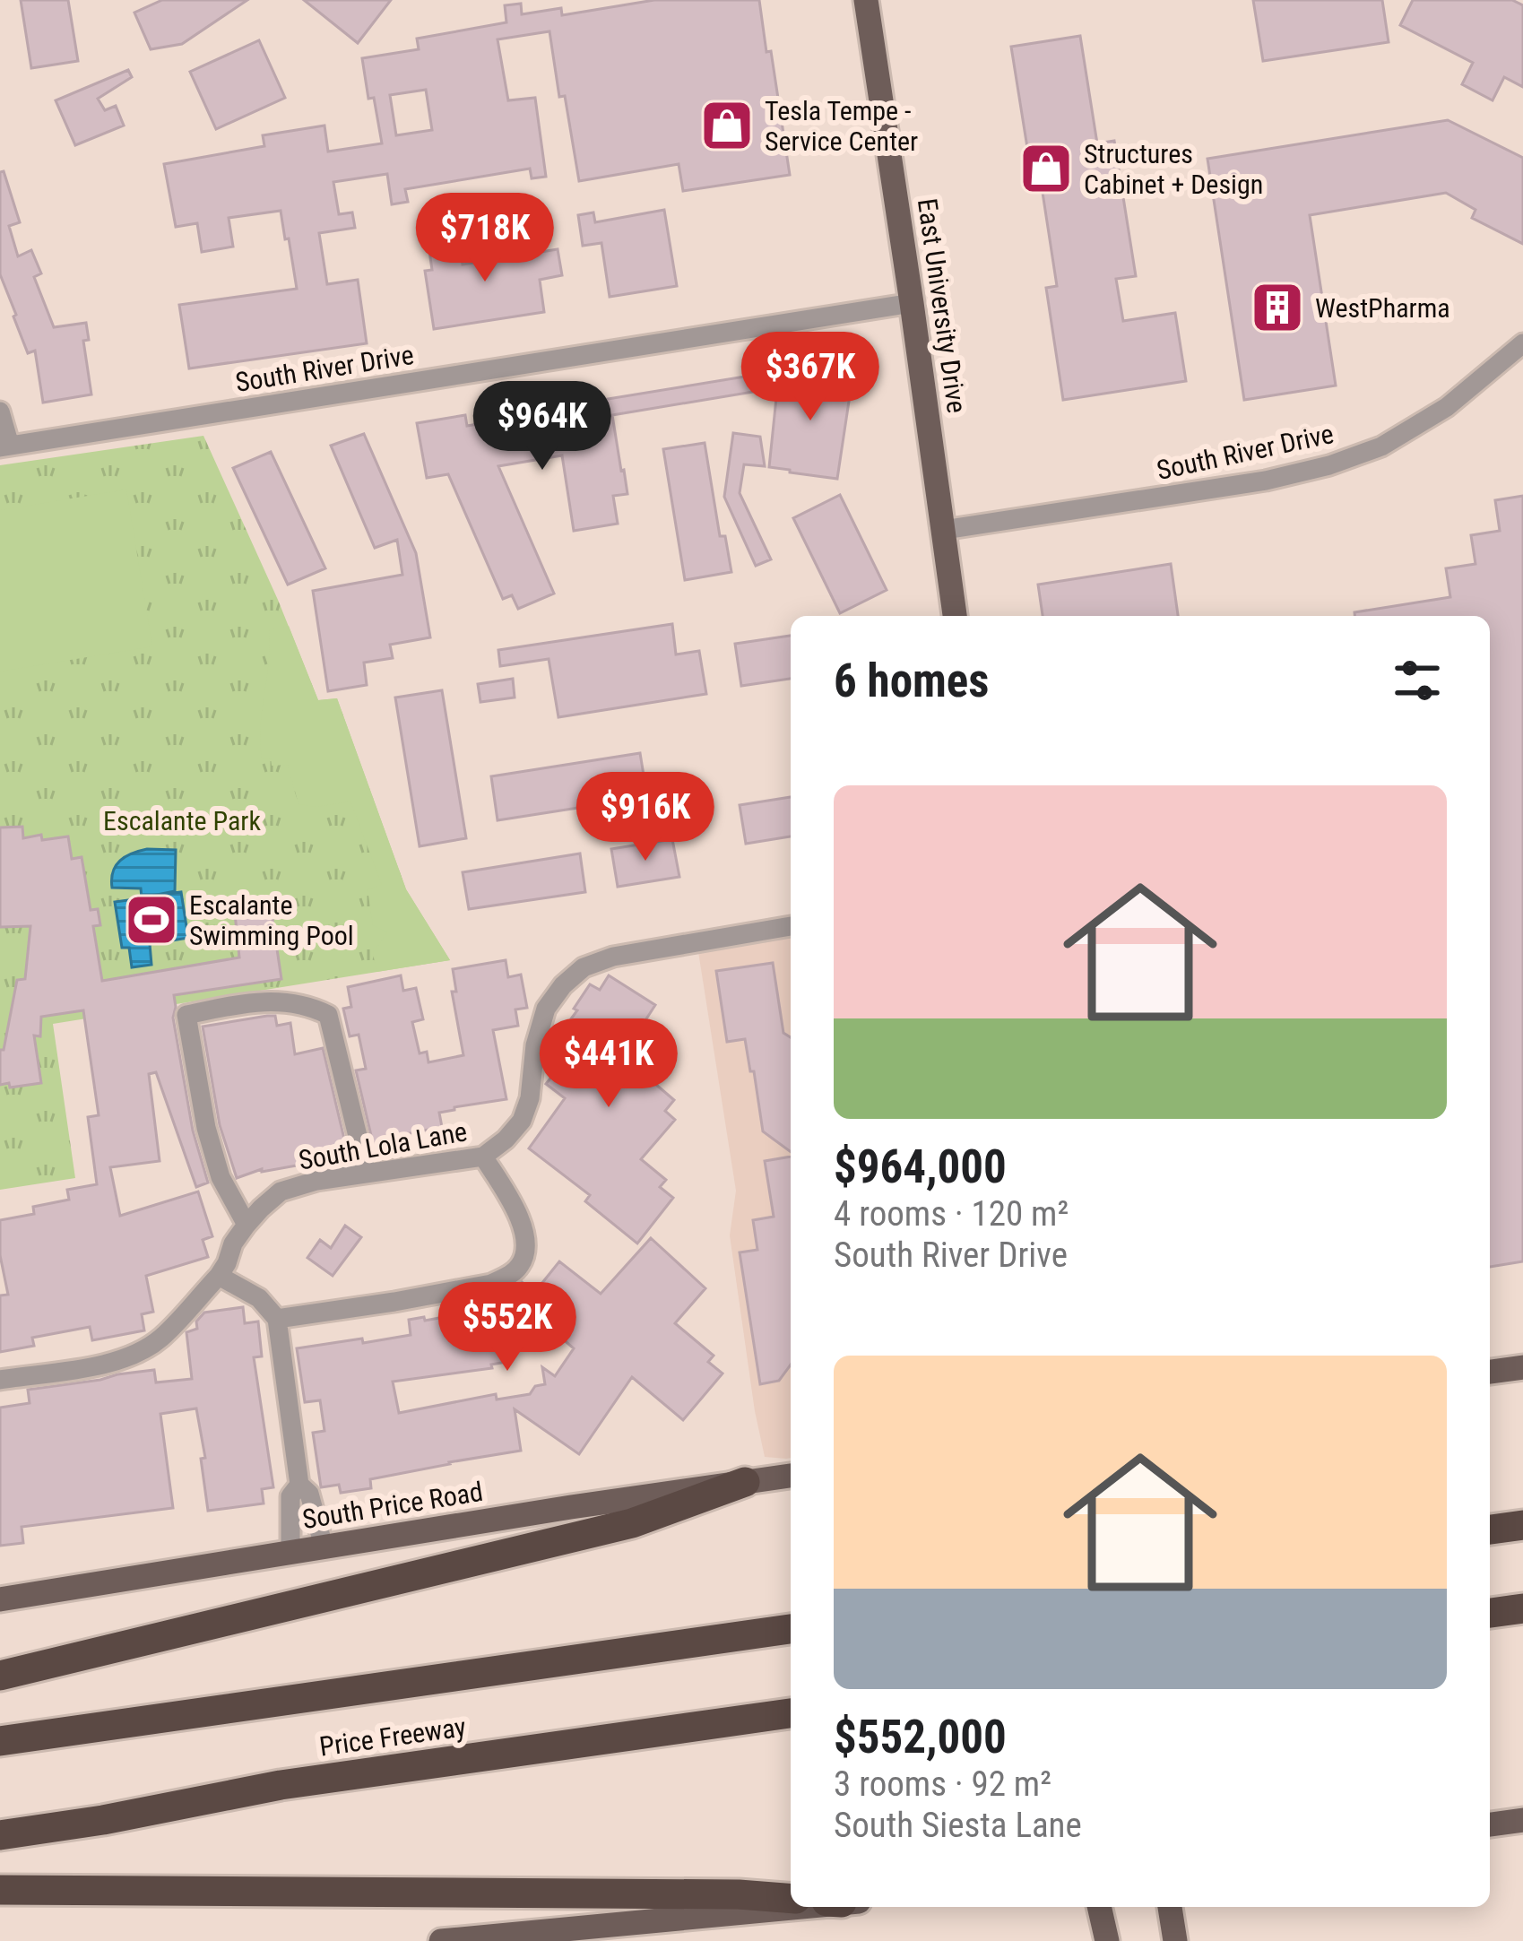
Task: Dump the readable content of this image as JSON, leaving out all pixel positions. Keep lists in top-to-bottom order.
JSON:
{
  "streets": {
    "highway": ["Price Freeway"],
    "main road": ["East University Drive", "South Price Road"],
    "street": ["South River Drive", "South Lola Lane"]
  },
  "crossings": [
    ["East University Drive", "South River Drive"]
  ],
  "parks": ["Escalante Park"],
  "places": {
    "shop": ["Tesla Tempe - Service Center", "Structures Cabinet + Design"],
    "building": ["WestPharma"],
    "sports": ["Escalante Swimming Pool"]
  },
  "page": {
    "price": [
      "$718K",
      "$367K",
      "$964K",
      "$916K",
      "$441K",
      "$552K"
    ],
    "heading": "6 homes",
    "list": [
      {
        "name": "$964,000",
        "note": "4 rooms · 120 m² · South River Drive"
      },
      {
        "name": "$552,000",
        "note": "3 rooms · 92 m² · South Siesta Lane"
      }
    ]
  }
}
